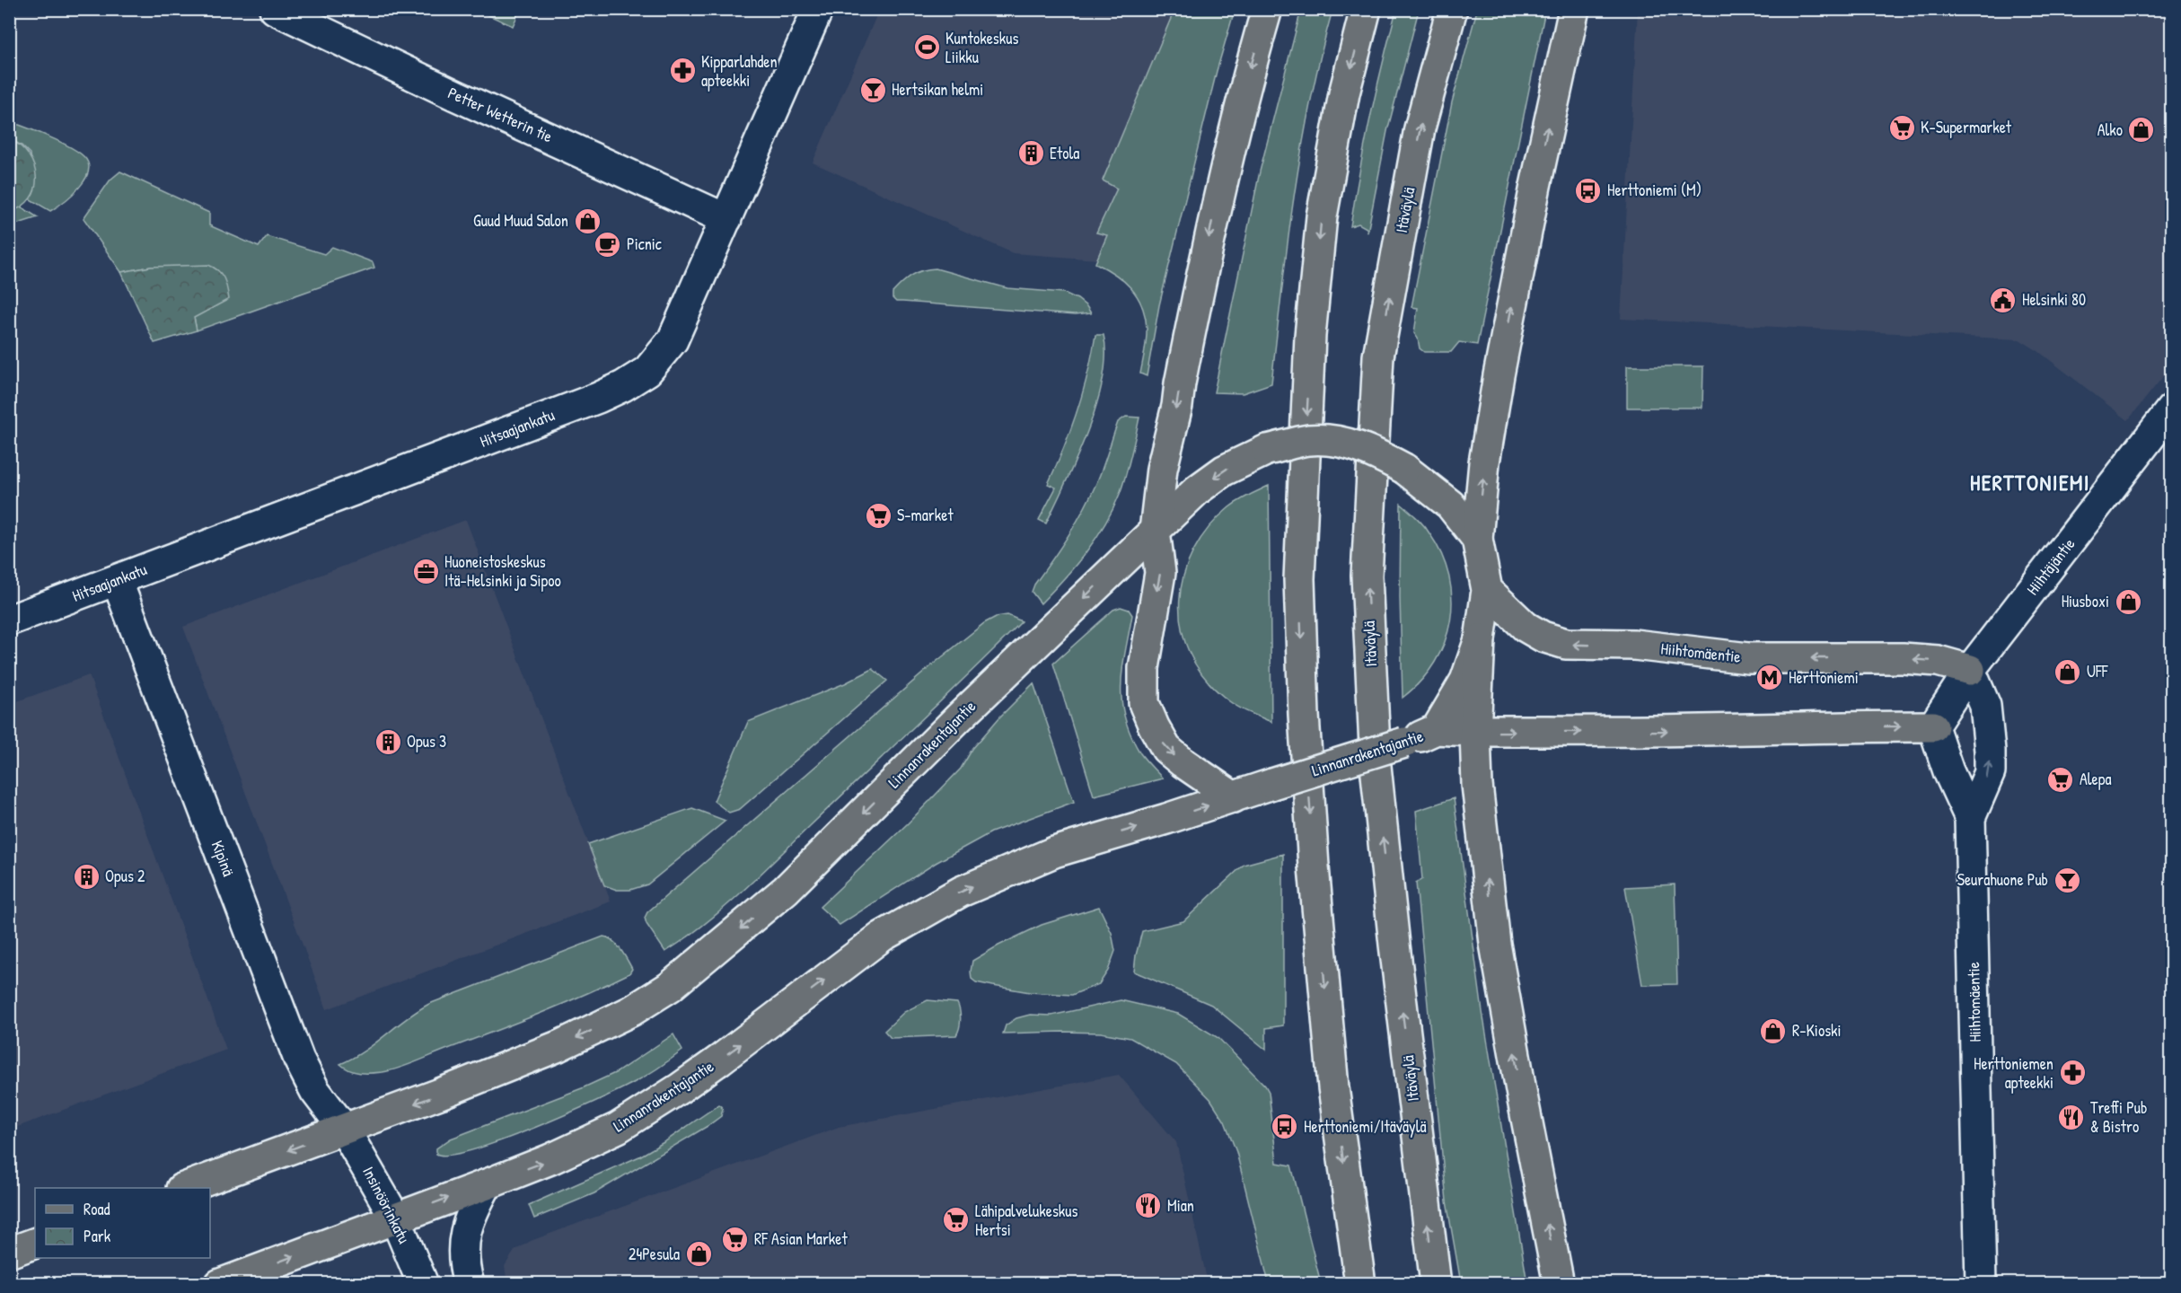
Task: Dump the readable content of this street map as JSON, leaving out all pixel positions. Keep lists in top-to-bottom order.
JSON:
{
  "streets": {
    "main road": ["Itäväylä", "Hiihtomäentie", "Linnanrakentajantie"],
    "street": [
      "Petter Wetterin tie",
      "Hitsaajankatu",
      "Hiihtäjäntie",
      "Kipinä",
      "Insinöörinkatu"
    ]
  },
  "crossings": [
    ["Petter Wetterin tie", "Hitsaajankatu"],
    ["Hitsaajankatu", "Kipinä"],
    ["Hiihtäjäntie", "Hiihtomäentie"],
    ["Hiihtomäentie", "Linnanrakentajantie"],
    ["Linnanrakentajantie", "Kipinä"],
    ["Linnanrakentajantie", "Insinöörinkatu"],
    ["Kipinä", "Insinöörinkatu"]
  ],
  "one_way": ["Hiihtomäentie"],
  "districts": ["HERTTONIEMI"],
  "places": {
    "sports": ["Kuntokeskus Liikku"],
    "pharmacy": ["Kipparlahden apteekki", "Herttoniemen apteekki"],
    "bar": ["Hertsikan helmi", "Seurahuone Pub"],
    "supermarket": [
      "K-Supermarket",
      "S-market",
      "Alepa",
      "Lähipalvelukeskus Hertsi",
      "RF Asian Market"
    ],
    "shop": [
      "Alko",
      "Guud Muud Salon",
      "Hiusboxi",
      "UFF",
      "R-Kioski",
      "24Pesula"
    ],
    "building": ["Etola", "Opus 3", "Opus 2"],
    "bus stop": ["Herttoniemi (M)", "Herttoniemi/Itäväylä"],
    "cafe": ["Picnic"],
    "public building": ["Helsinki 80"],
    "office": ["Huoneistoskeskus Itä-Helsinki ja Sipoo"],
    "metro station": ["Herttoniemi"],
    "restaurant": ["Treffi Pub & Bistro", "Mian"]
  },
  "legend": ["Road", "Park"]
}
